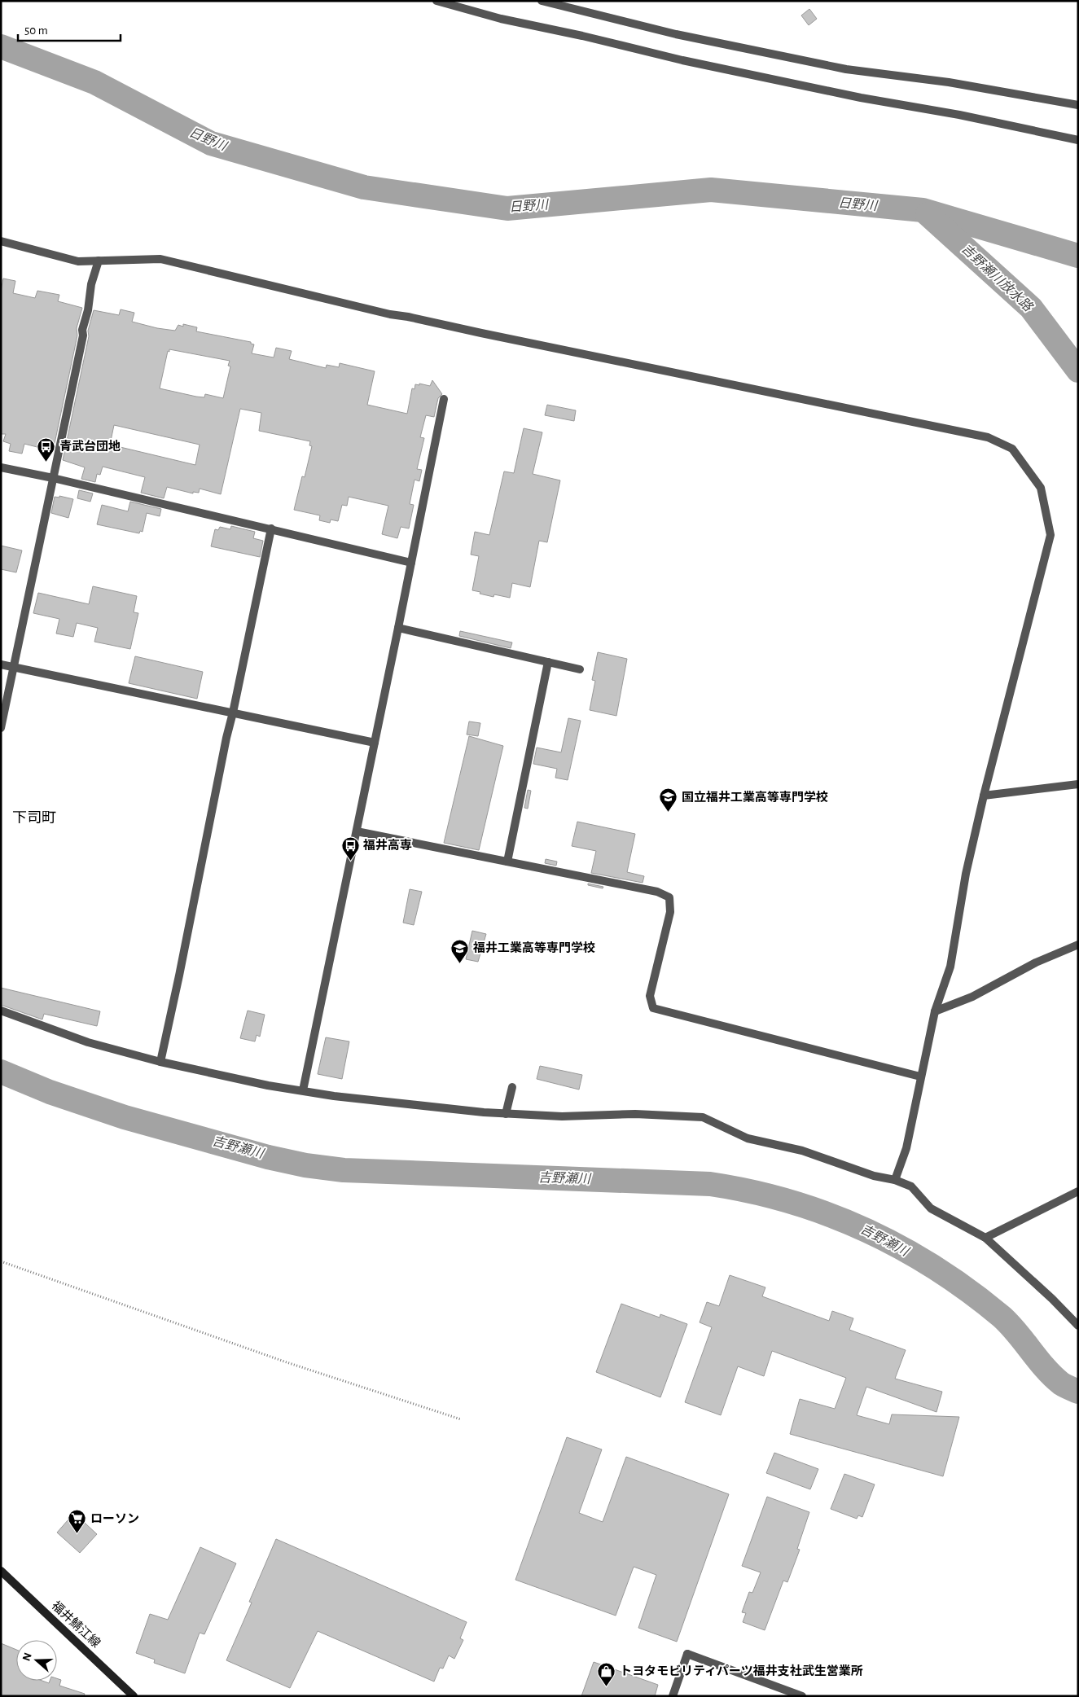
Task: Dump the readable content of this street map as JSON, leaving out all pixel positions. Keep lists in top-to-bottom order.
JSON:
{
  "streets": {
    "main road": ["福井鯖江線"]
  },
  "districts": ["下司町"],
  "water": ["日野川", "吉野瀬川放水路", "吉野瀬川"],
  "places": {
    "bus stop": ["青武台団地", "福井高専"],
    "school or university": ["国立福井工業高等専門学校", "福井工業高等専門学校"],
    "supermarket": ["ローソン"],
    "shop": ["トヨタモビリティパーツ福井支社武生営業所"]
  },
  "scale_bar": "50 m",
  "north": "left"
}
